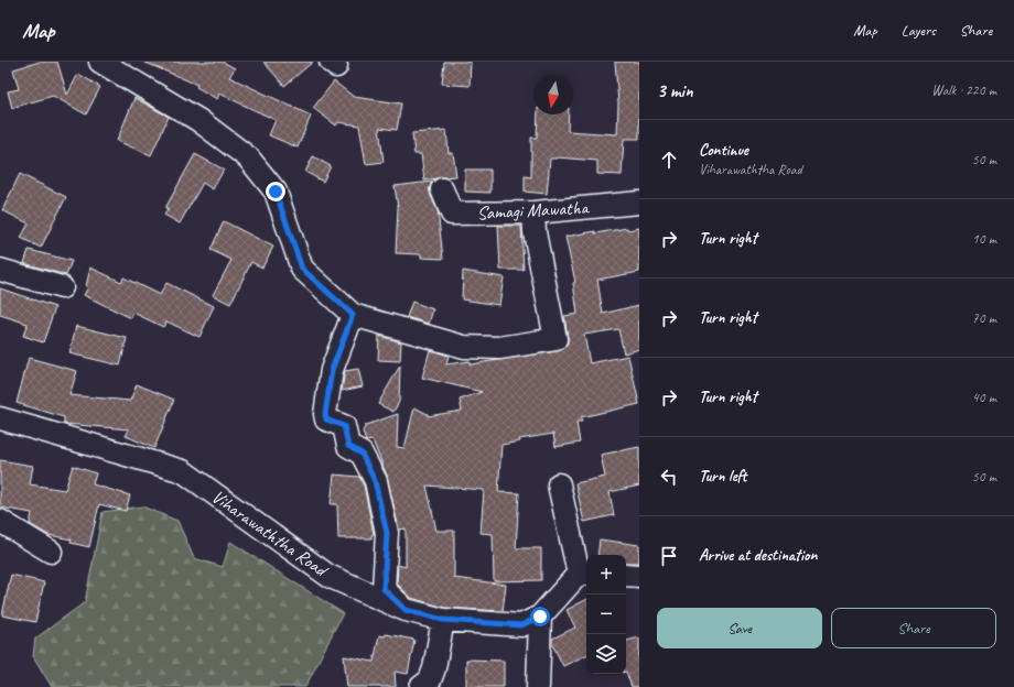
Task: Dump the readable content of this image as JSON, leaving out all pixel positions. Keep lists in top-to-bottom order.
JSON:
{
  "streets": {
    "street": ["Samagi Mawatha", "Viharawaththa Road"]
  },
  "north": "bottom",
  "page": {
    "header": "Map",
    "nav": ["Map", "Layers", "Share"],
    "heading": ["3 min", "Walk · 220 m"],
    "list": [
      ["Continue", "Viharawaththa Road", "50 m"],
      ["Turn right", "10 m"],
      ["Turn right", "70 m"],
      ["Turn right", "40 m"],
      ["Turn left", "50 m"],
      "Arrive at destination"
    ],
    "map_buttons": ["+", "−"],
    "buttons": ["Save", "Share"]
  }
}
